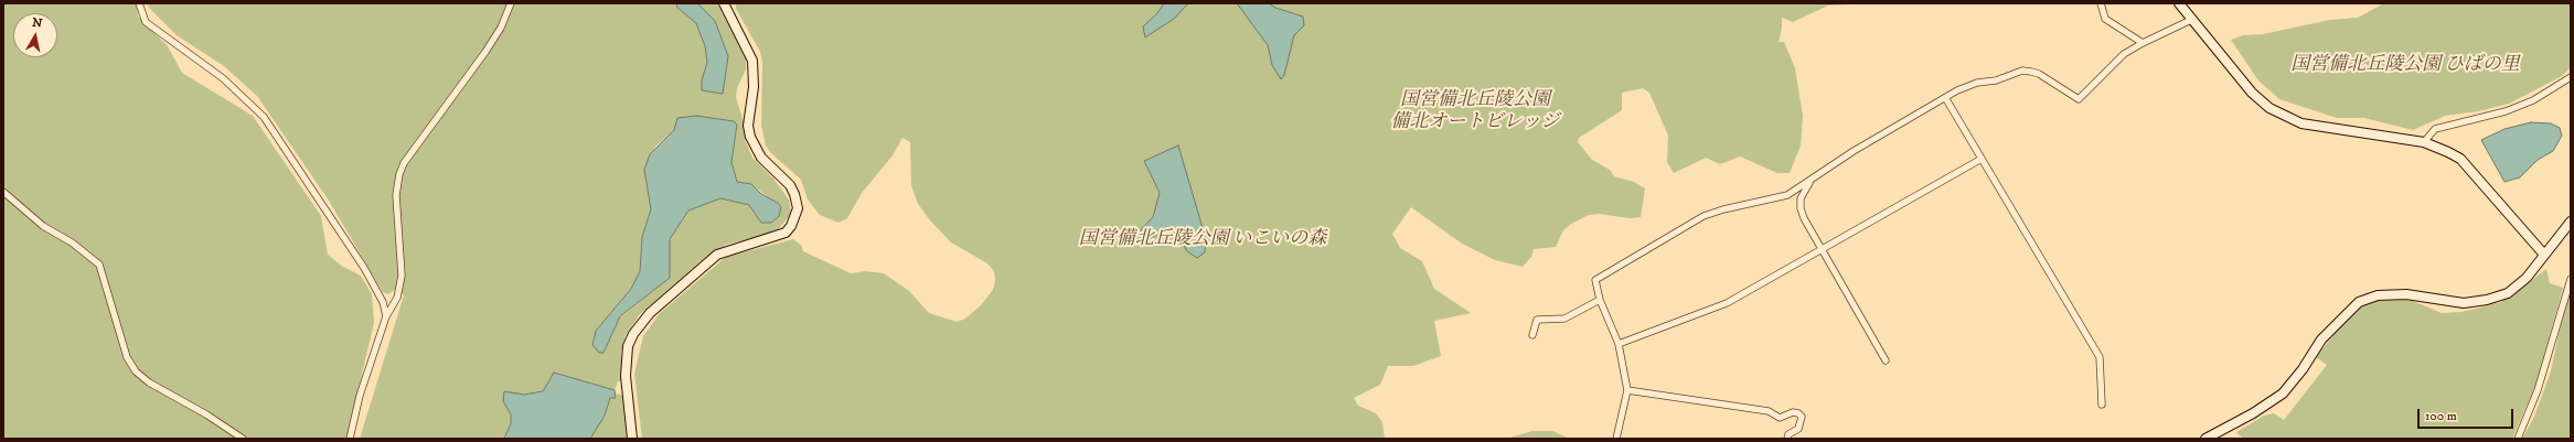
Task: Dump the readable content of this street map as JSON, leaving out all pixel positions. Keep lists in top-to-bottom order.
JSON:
{
  "parks": ["国営備北丘陵公園 ひばの里", "国営備北丘陵公園 備北オートビレッジ", "国営備北丘陵公園 いこいの森"],
  "scale_bar": "100 m",
  "north": "top"
}
